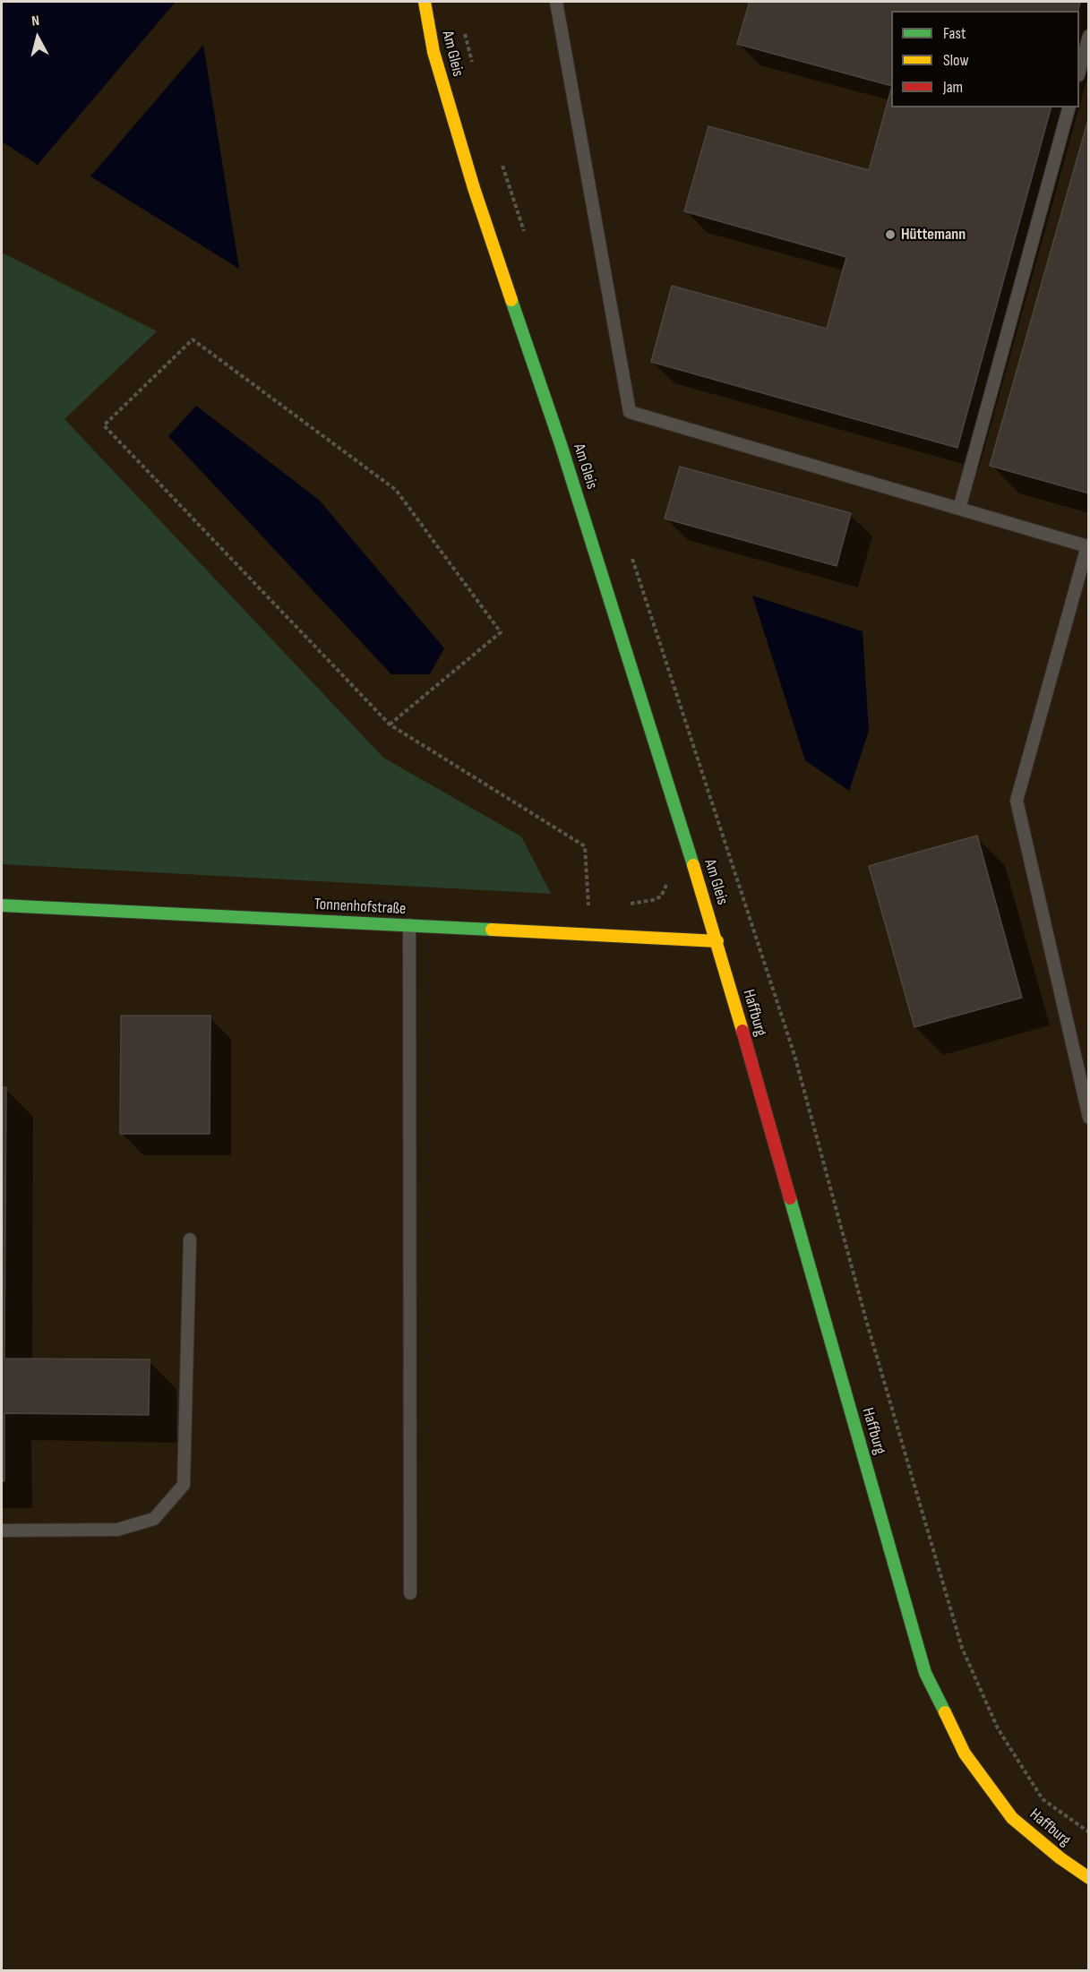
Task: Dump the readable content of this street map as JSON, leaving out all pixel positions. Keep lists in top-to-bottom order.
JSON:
{
  "streets": {
    "street": ["Am Gleis", "Tonnenhofstraße", "Haffburg"]
  },
  "crossings": [
    ["Am Gleis", "Tonnenhofstraße"],
    ["Am Gleis", "Haffburg"],
    ["Tonnenhofstraße", "Haffburg"]
  ],
  "places": ["Hüttemann"],
  "legend": ["Fast", "Slow", "Jam"],
  "north": "top"
}
